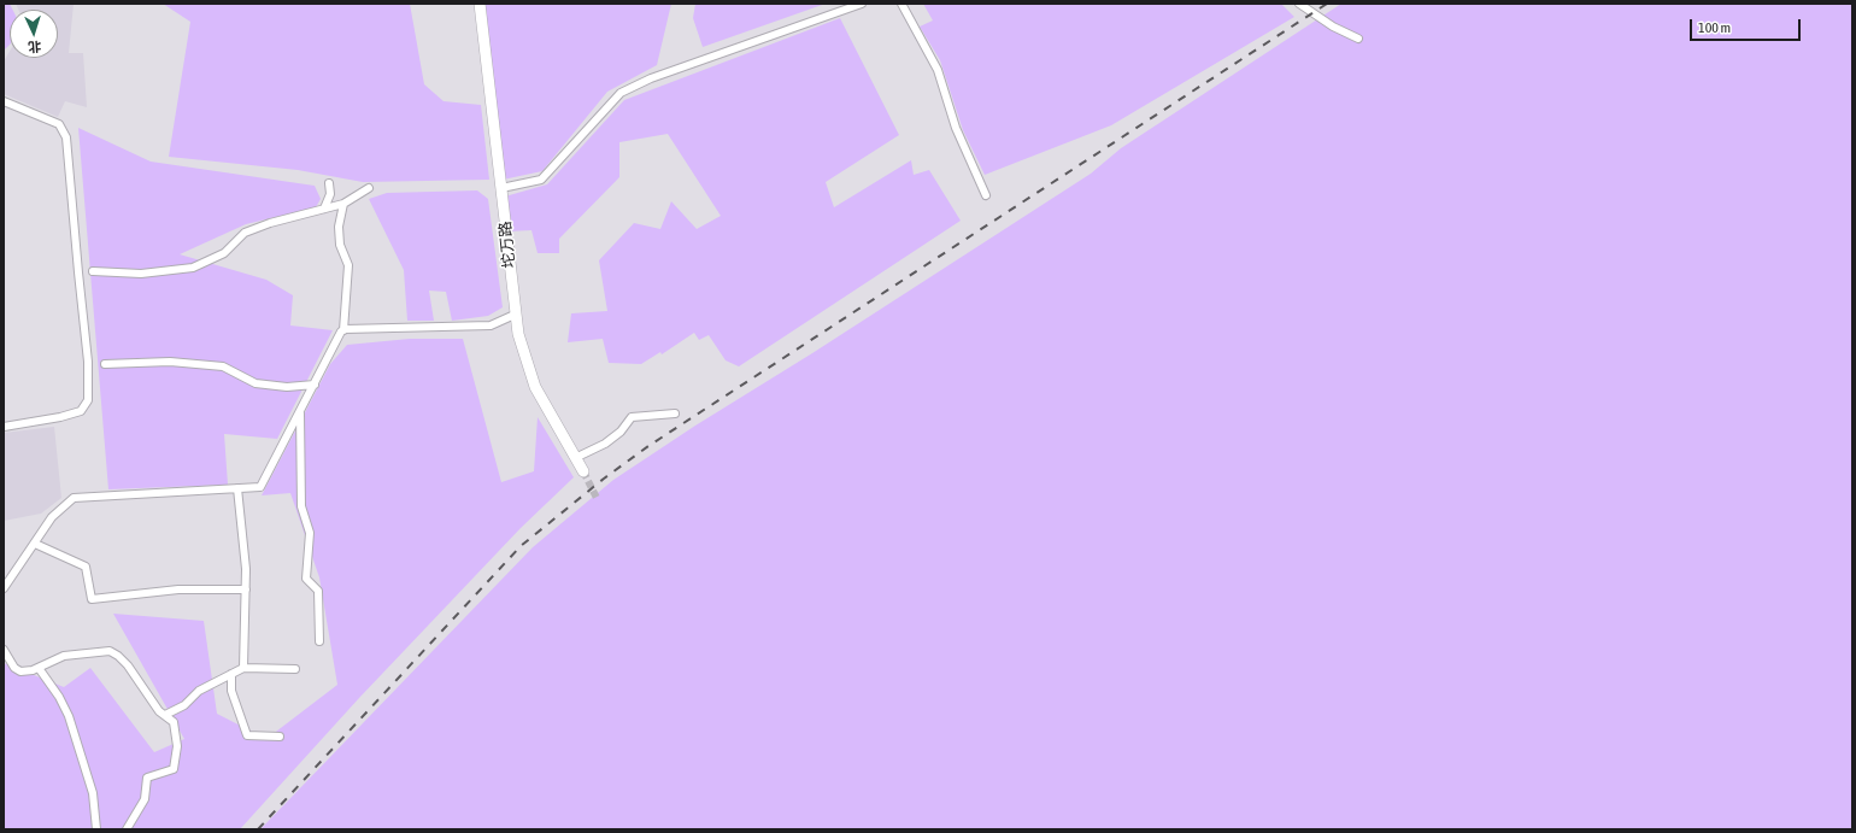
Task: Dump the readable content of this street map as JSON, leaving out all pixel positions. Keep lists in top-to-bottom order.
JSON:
{
  "streets": {
    "main road": ["坨万路"]
  },
  "scale_bar": "100 m",
  "north": "bottom"
}
